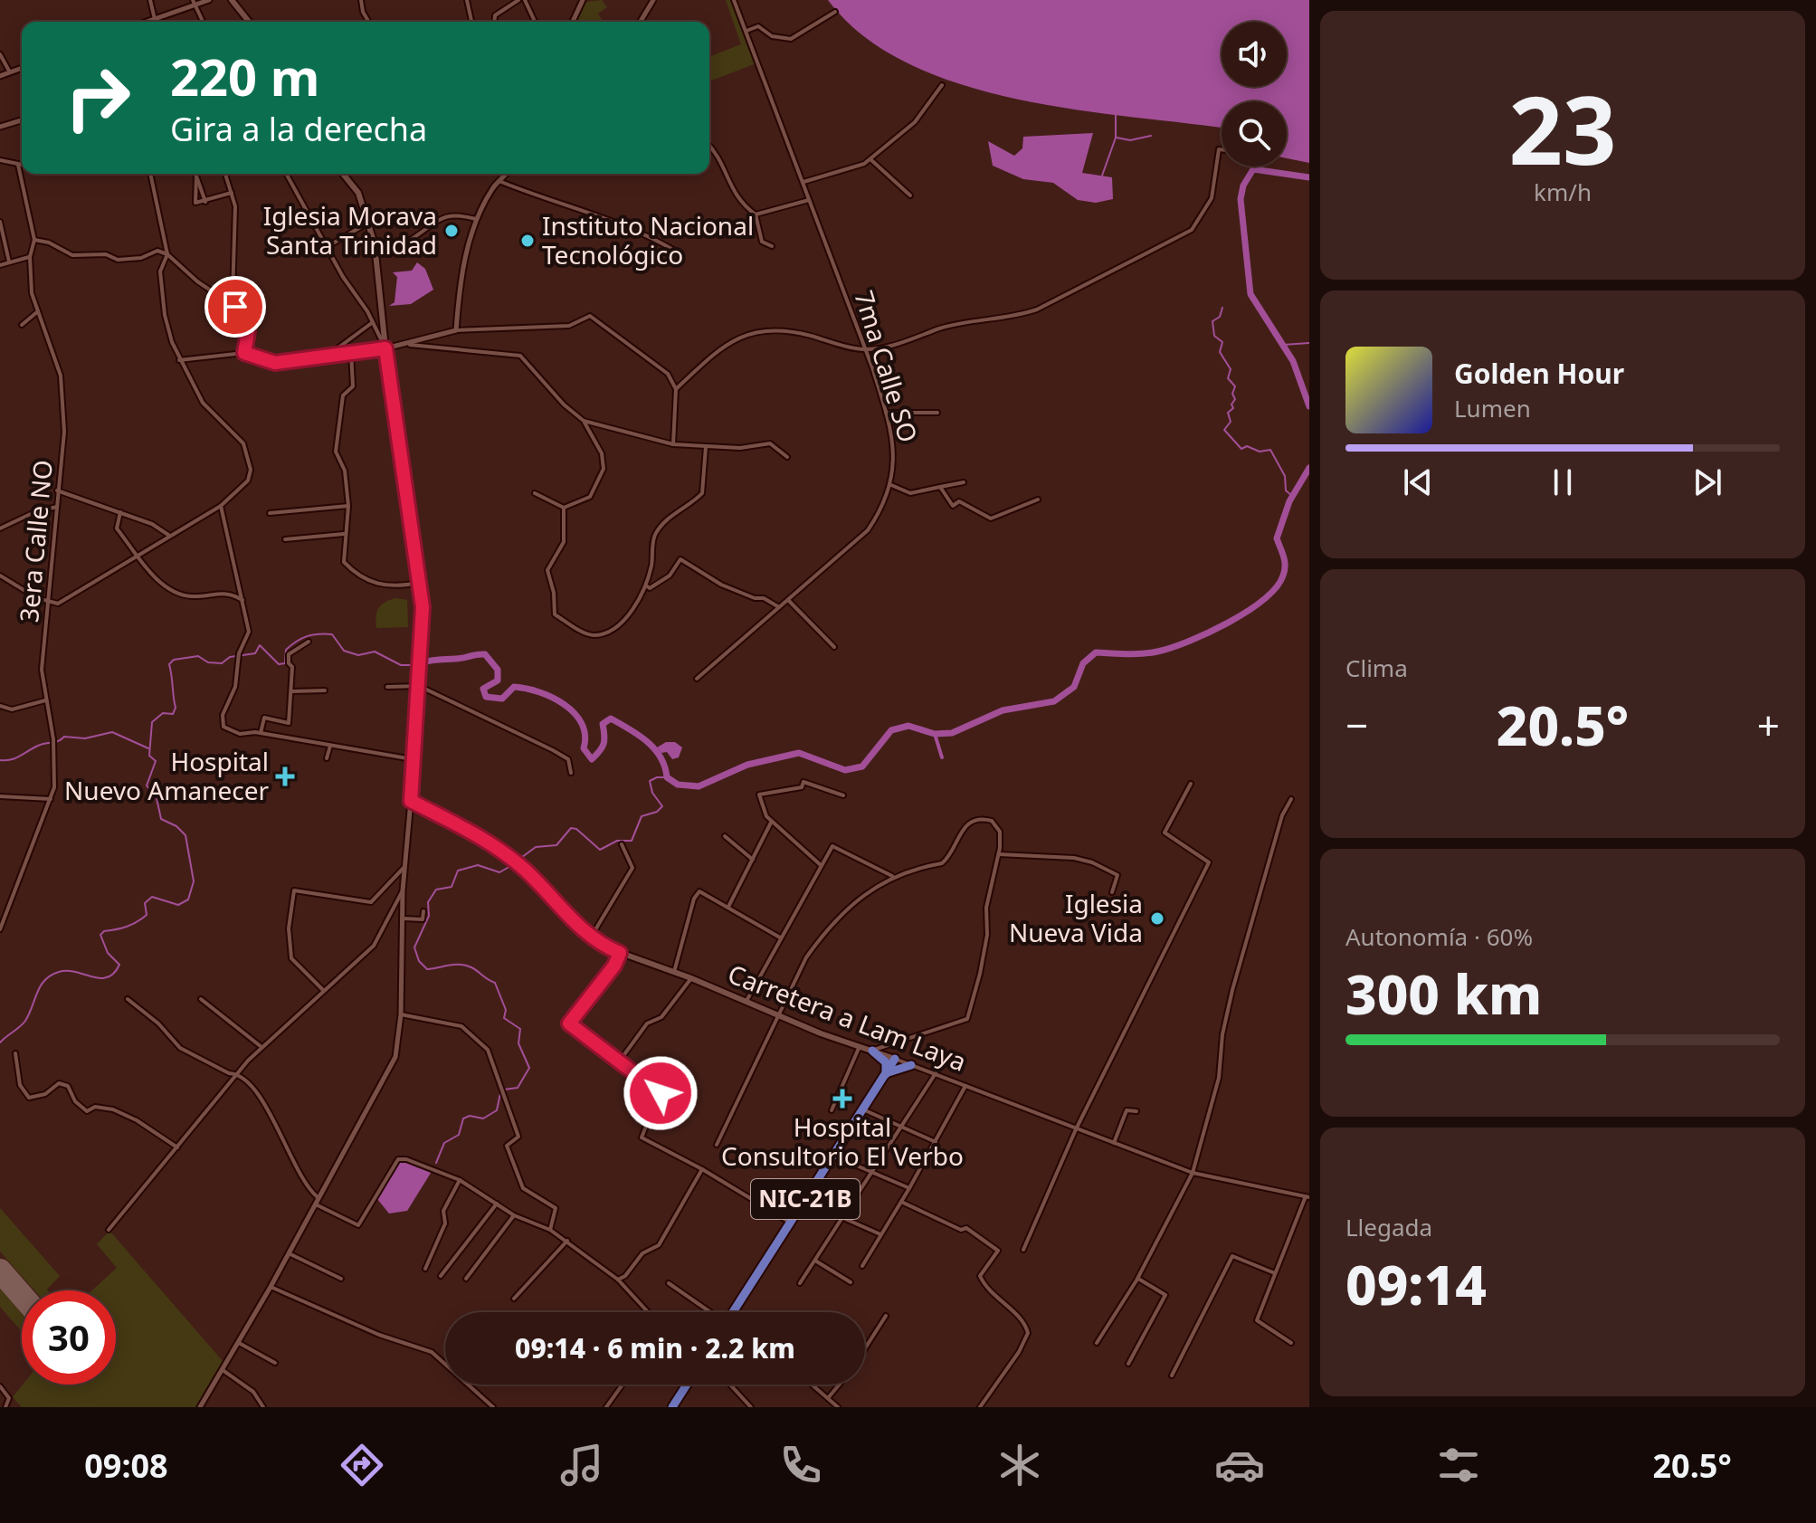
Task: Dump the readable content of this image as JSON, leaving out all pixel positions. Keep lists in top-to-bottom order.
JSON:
{
  "streets": {
    "highway": ["NIC-21B"],
    "main road": ["Carretera a Lam Laya"],
    "street": ["7ma Calle SO", "3era Calle NO"]
  },
  "crossings": [
    ["Carretera a Lam Laya", "NIC-21B"]
  ],
  "places": {
    "other": ["Iglesia Morava Santa Trinidad", "Instituto Nacional Tecnológico", "Iglesia Nueva Vida"],
    "health": ["Hospital Nuevo Amanecer", "Hospital Consultorio El Verbo"]
  },
  "page": {
    "tile": [
      ["23", "km/h"],
      "Clima",
      ["Autonomía · 60%", "300 km"],
      ["Llegada", "09:14"]
    ],
    "turn": ["220 m", "Gira a la derecha"],
    "song": ["Golden Hour", "Lumen"],
    "heat": ["−", "20.5°", "+"],
    "limit": "30",
    "trip": "09:14 · 6 min · 2.2 km",
    "tabs": ["09:08", "20.5°"]
  }
}
